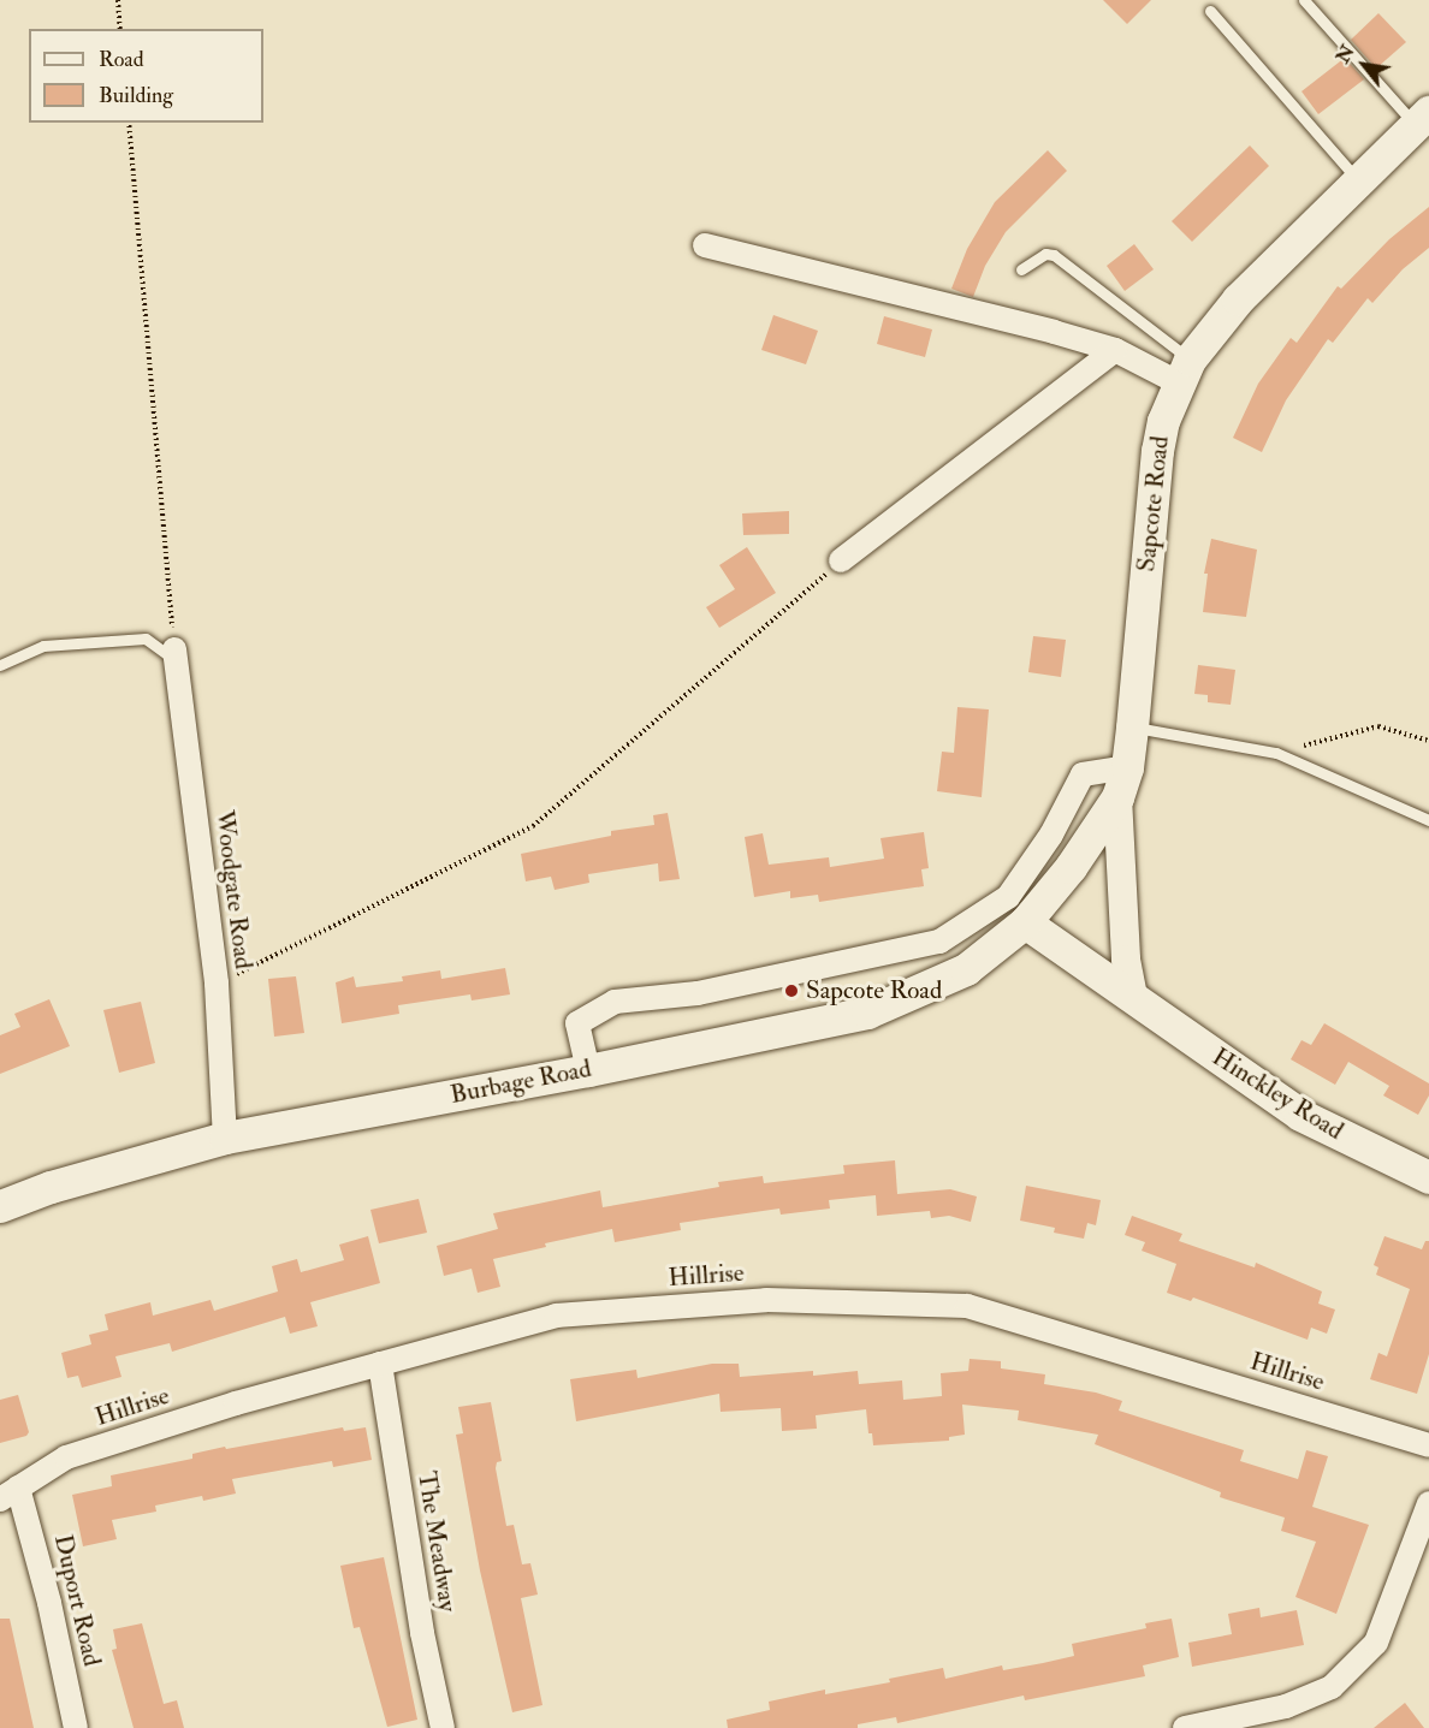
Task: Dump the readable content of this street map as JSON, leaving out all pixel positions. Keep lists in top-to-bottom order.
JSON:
{
  "streets": {
    "main road": ["Sapcote Road", "Burbage Road", "Hinckley Road"],
    "street": [
      "Woodgate Road",
      "Hillrise",
      "The Meadway",
      "Duport Road"
    ]
  },
  "crossings": [
    ["Sapcote Road", "Burbage Road"],
    ["Sapcote Road", "Hinckley Road"],
    ["Woodgate Road", "Burbage Road"],
    ["Burbage Road", "Hinckley Road"],
    ["Hillrise", "The Meadway"],
    ["Hillrise", "Duport Road"]
  ],
  "places": ["Sapcote Road"],
  "legend": ["Road", "Building"],
  "north": "top left"
}
